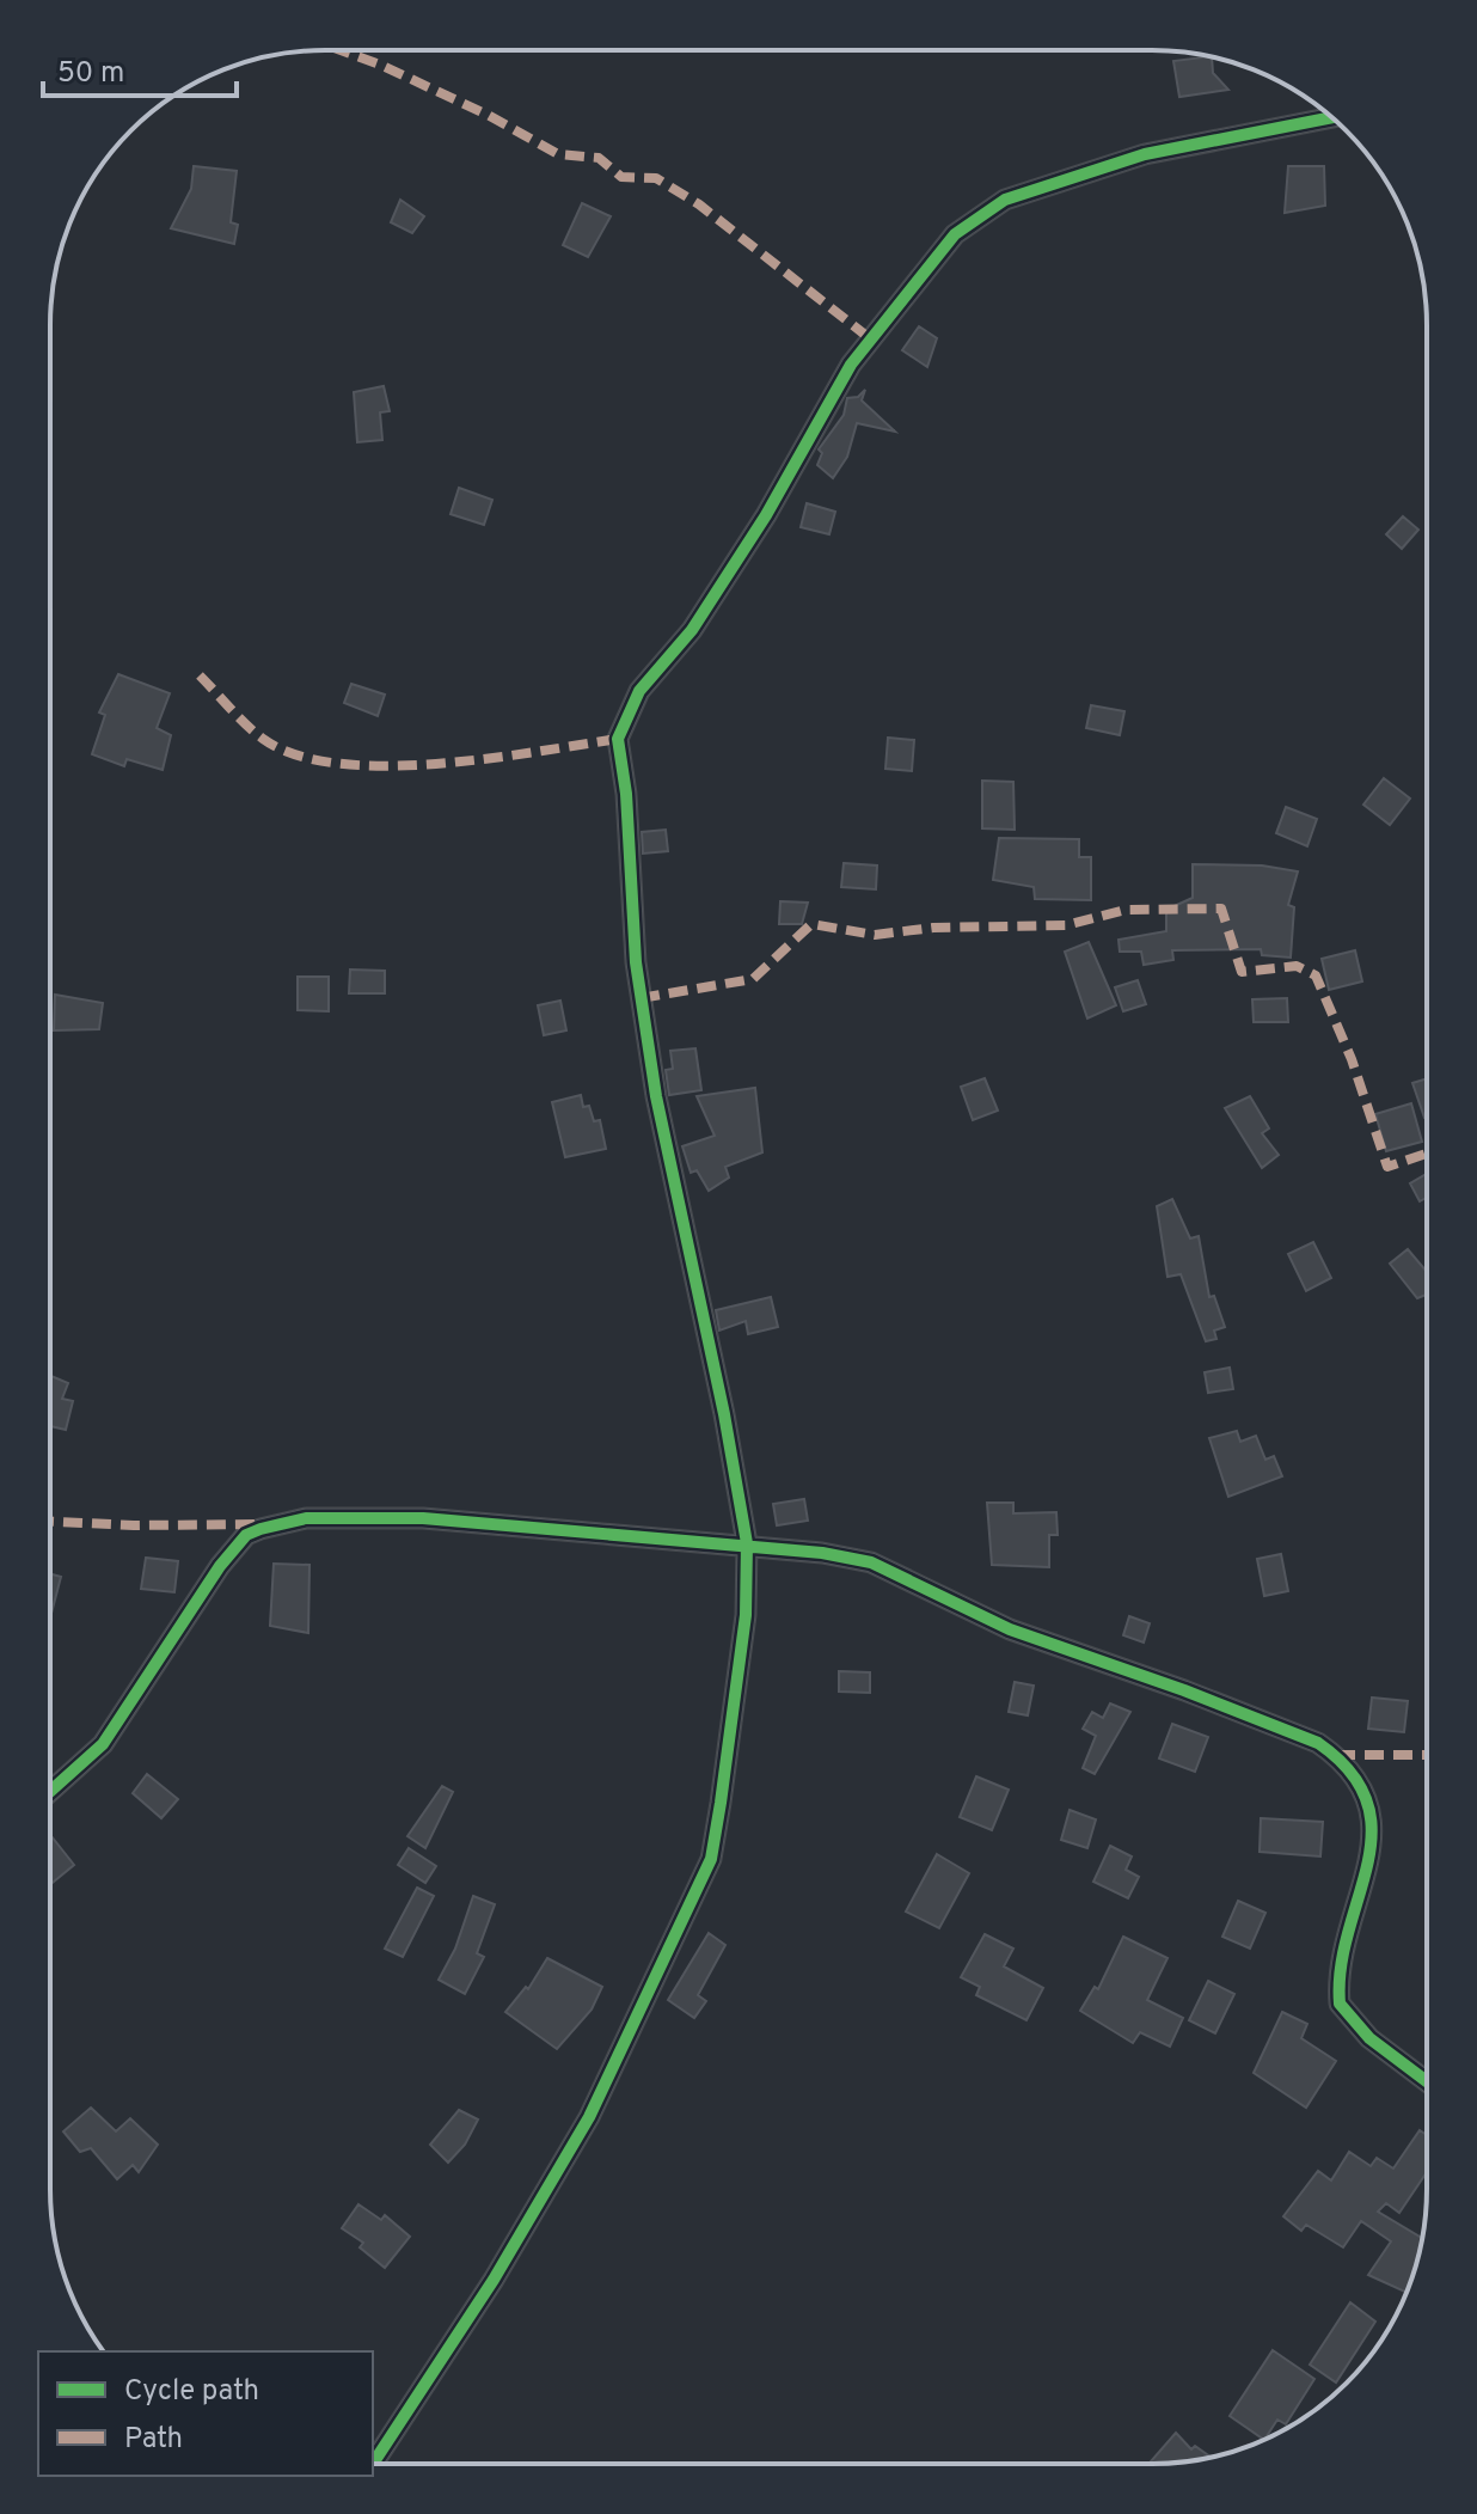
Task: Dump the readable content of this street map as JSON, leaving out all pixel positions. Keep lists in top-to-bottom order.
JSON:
{
  "legend": ["Cycle path", "Path"],
  "scale_bar": "50 m"
}
